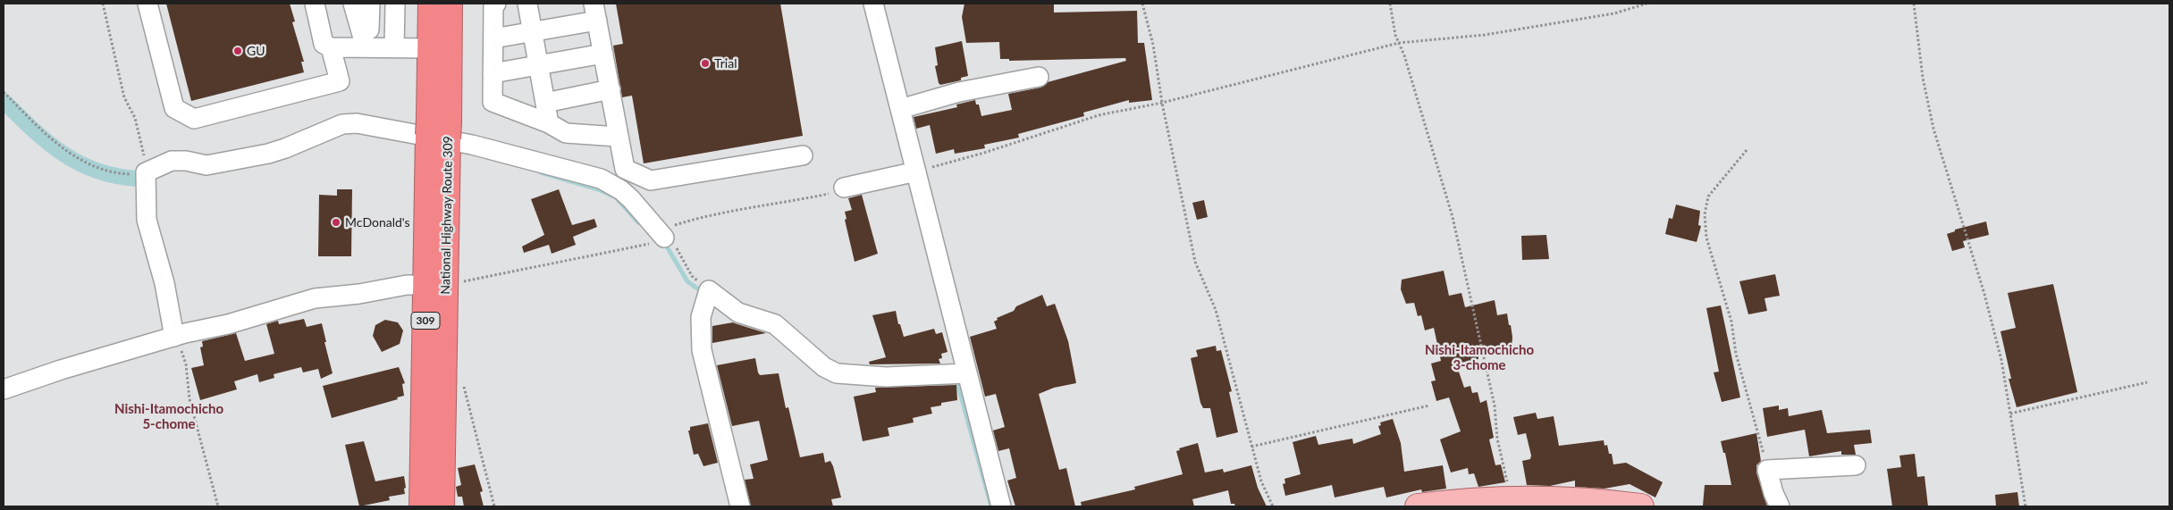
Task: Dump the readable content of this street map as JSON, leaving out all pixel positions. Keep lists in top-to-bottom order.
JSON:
{
  "streets": {
    "highway": ["National Highway Route 309", "309"]
  },
  "districts": ["Nishi-Itamochicho 3-chome", "Nishi-Itamochicho 5-chome"],
  "places": ["GU", "Trial", "McDonald's"]
}
